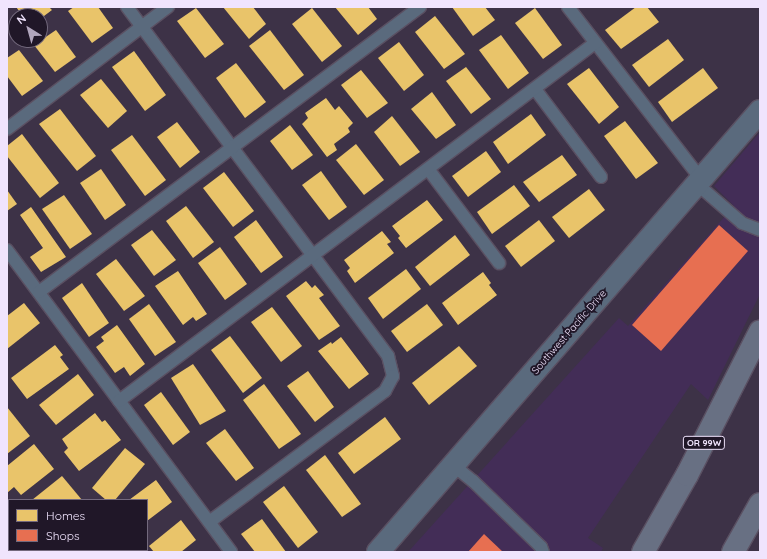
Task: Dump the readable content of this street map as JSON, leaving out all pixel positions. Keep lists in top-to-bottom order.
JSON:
{
  "streets": {
    "highway": ["OR 99W"],
    "street": ["Southwest Pacific Drive"]
  },
  "legend": ["Homes", "Shops"],
  "north": "top left"
}
